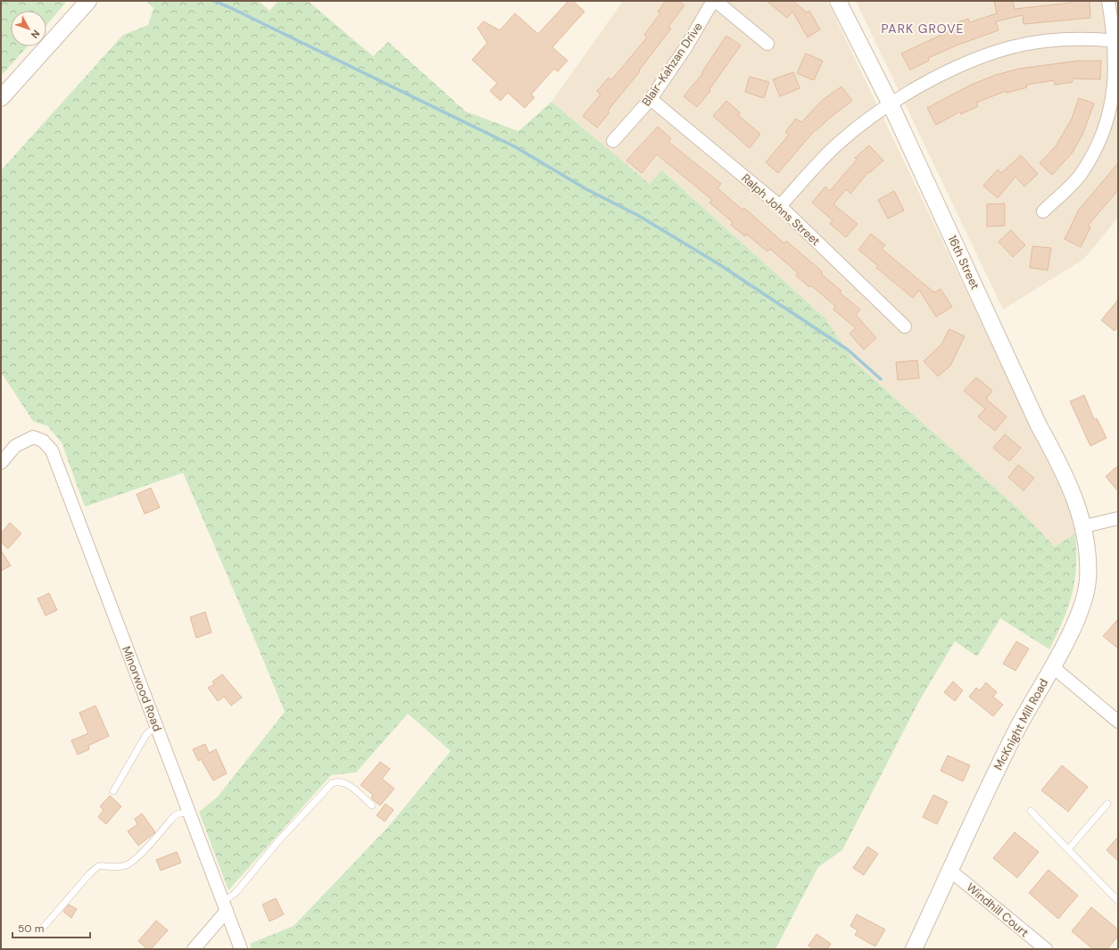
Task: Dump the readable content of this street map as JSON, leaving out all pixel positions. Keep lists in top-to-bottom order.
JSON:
{
  "streets": {
    "street": [
      "Blair-Kahzan Drive",
      "Ralph Johns Street",
      "16th Street",
      "Minorwood Road",
      "McKnight Mill Road",
      "Windhill Court"
    ]
  },
  "crossings": [
    ["Blair-Kahzan Drive", "Ralph Johns Street"],
    ["16th Street", "McKnight Mill Road"],
    ["McKnight Mill Road", "Windhill Court"]
  ],
  "districts": ["PARK GROVE"],
  "scale_bar": "50 m",
  "north": "bottom right"
}
